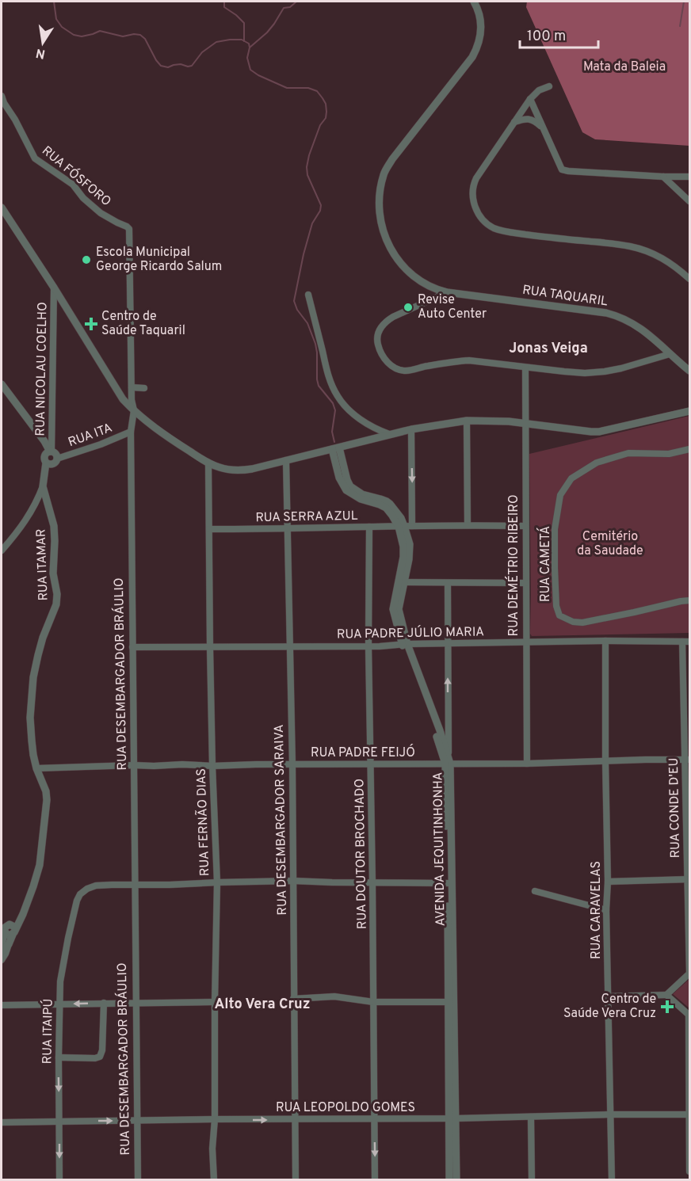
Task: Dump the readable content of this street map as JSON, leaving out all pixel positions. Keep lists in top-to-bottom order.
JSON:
{
  "streets": {
    "street": [
      "RUA FÓSFORO",
      "RUA TAQUARIL",
      "RUA NICOLAU COELHO",
      "RUA ITA",
      "RUA SERRA AZUL",
      "RUA CAMETÁ",
      "RUA ITAMAR",
      "RUA DEMÉTRIO RIBEIRO",
      "RUA PADRE JÚLIO MARIA",
      "RUA DESEMBARGADOR BRÁULIO",
      "RUA PADRE FEIJÓ",
      "RUA CONDE D'EU",
      "RUA DESEMBARGADOR SARAIVA",
      "RUA FERNÃO DIAS",
      "AVENIDA JEQUITINHONHA",
      "RUA DOUTOR BROCHADO",
      "RUA CARAVELAS",
      "RUA ITAIPÚ",
      "RUA LEOPOLDO GOMES"
    ]
  },
  "crossings": [
    ["RUA FÓSFORO", "RUA DESEMBARGADOR BRÁULIO"],
    ["RUA NICOLAU COELHO", "RUA ITA"],
    ["RUA ITA", "RUA DESEMBARGADOR BRÁULIO"],
    ["RUA SERRA AZUL", "RUA DEMÉTRIO RIBEIRO"],
    ["RUA SERRA AZUL", "RUA DESEMBARGADOR SARAIVA"],
    ["RUA SERRA AZUL", "RUA FERNÃO DIAS"],
    ["RUA SERRA AZUL", "AVENIDA JEQUITINHONHA"],
    ["RUA SERRA AZUL", "RUA DOUTOR BROCHADO"],
    ["RUA ITAMAR", "RUA PADRE FEIJÓ"],
    ["RUA DEMÉTRIO RIBEIRO", "RUA PADRE JÚLIO MARIA"],
    ["RUA DEMÉTRIO RIBEIRO", "RUA PADRE FEIJÓ"],
    ["RUA PADRE JÚLIO MARIA", "RUA DESEMBARGADOR BRÁULIO"],
    ["RUA PADRE JÚLIO MARIA", "RUA CONDE D'EU"],
    ["RUA PADRE JÚLIO MARIA", "RUA DESEMBARGADOR SARAIVA"],
    ["RUA PADRE JÚLIO MARIA", "RUA FERNÃO DIAS"],
    ["RUA PADRE JÚLIO MARIA", "AVENIDA JEQUITINHONHA"],
    ["RUA PADRE JÚLIO MARIA", "RUA DOUTOR BROCHADO"],
    ["RUA PADRE JÚLIO MARIA", "RUA CARAVELAS"],
    ["RUA DESEMBARGADOR BRÁULIO", "RUA PADRE FEIJÓ"],
    ["RUA DESEMBARGADOR BRÁULIO", "RUA ITAIPÚ"],
    ["RUA DESEMBARGADOR BRÁULIO", "RUA LEOPOLDO GOMES"],
    ["RUA PADRE FEIJÓ", "RUA CONDE D'EU"],
    ["RUA PADRE FEIJÓ", "RUA DESEMBARGADOR SARAIVA"],
    ["RUA PADRE FEIJÓ", "RUA FERNÃO DIAS"],
    ["RUA PADRE FEIJÓ", "AVENIDA JEQUITINHONHA"],
    ["RUA PADRE FEIJÓ", "RUA DOUTOR BROCHADO"],
    ["RUA PADRE FEIJÓ", "RUA CARAVELAS"],
    ["RUA DESEMBARGADOR SARAIVA", "RUA LEOPOLDO GOMES"],
    ["RUA FERNÃO DIAS", "RUA LEOPOLDO GOMES"],
    ["AVENIDA JEQUITINHONHA", "RUA LEOPOLDO GOMES"],
    ["RUA DOUTOR BROCHADO", "RUA LEOPOLDO GOMES"],
    ["RUA CARAVELAS", "RUA LEOPOLDO GOMES"],
    ["RUA ITAIPÚ", "RUA LEOPOLDO GOMES"]
  ],
  "one_way": ["RUA ITAIPÚ"],
  "districts": ["Jonas Veiga", "Alto Vera Cruz"],
  "parks": ["Mata da Baleia", "Cemitério da Saudade"],
  "places": {
    "other": ["Escola Municipal George Ricardo Salum", "Revise Auto Center"],
    "health": ["Centro de Saúde Taquaril", "Centro de Saúde Vera Cruz"]
  },
  "scale_bar": "100 m",
  "north": "bottom"
}
